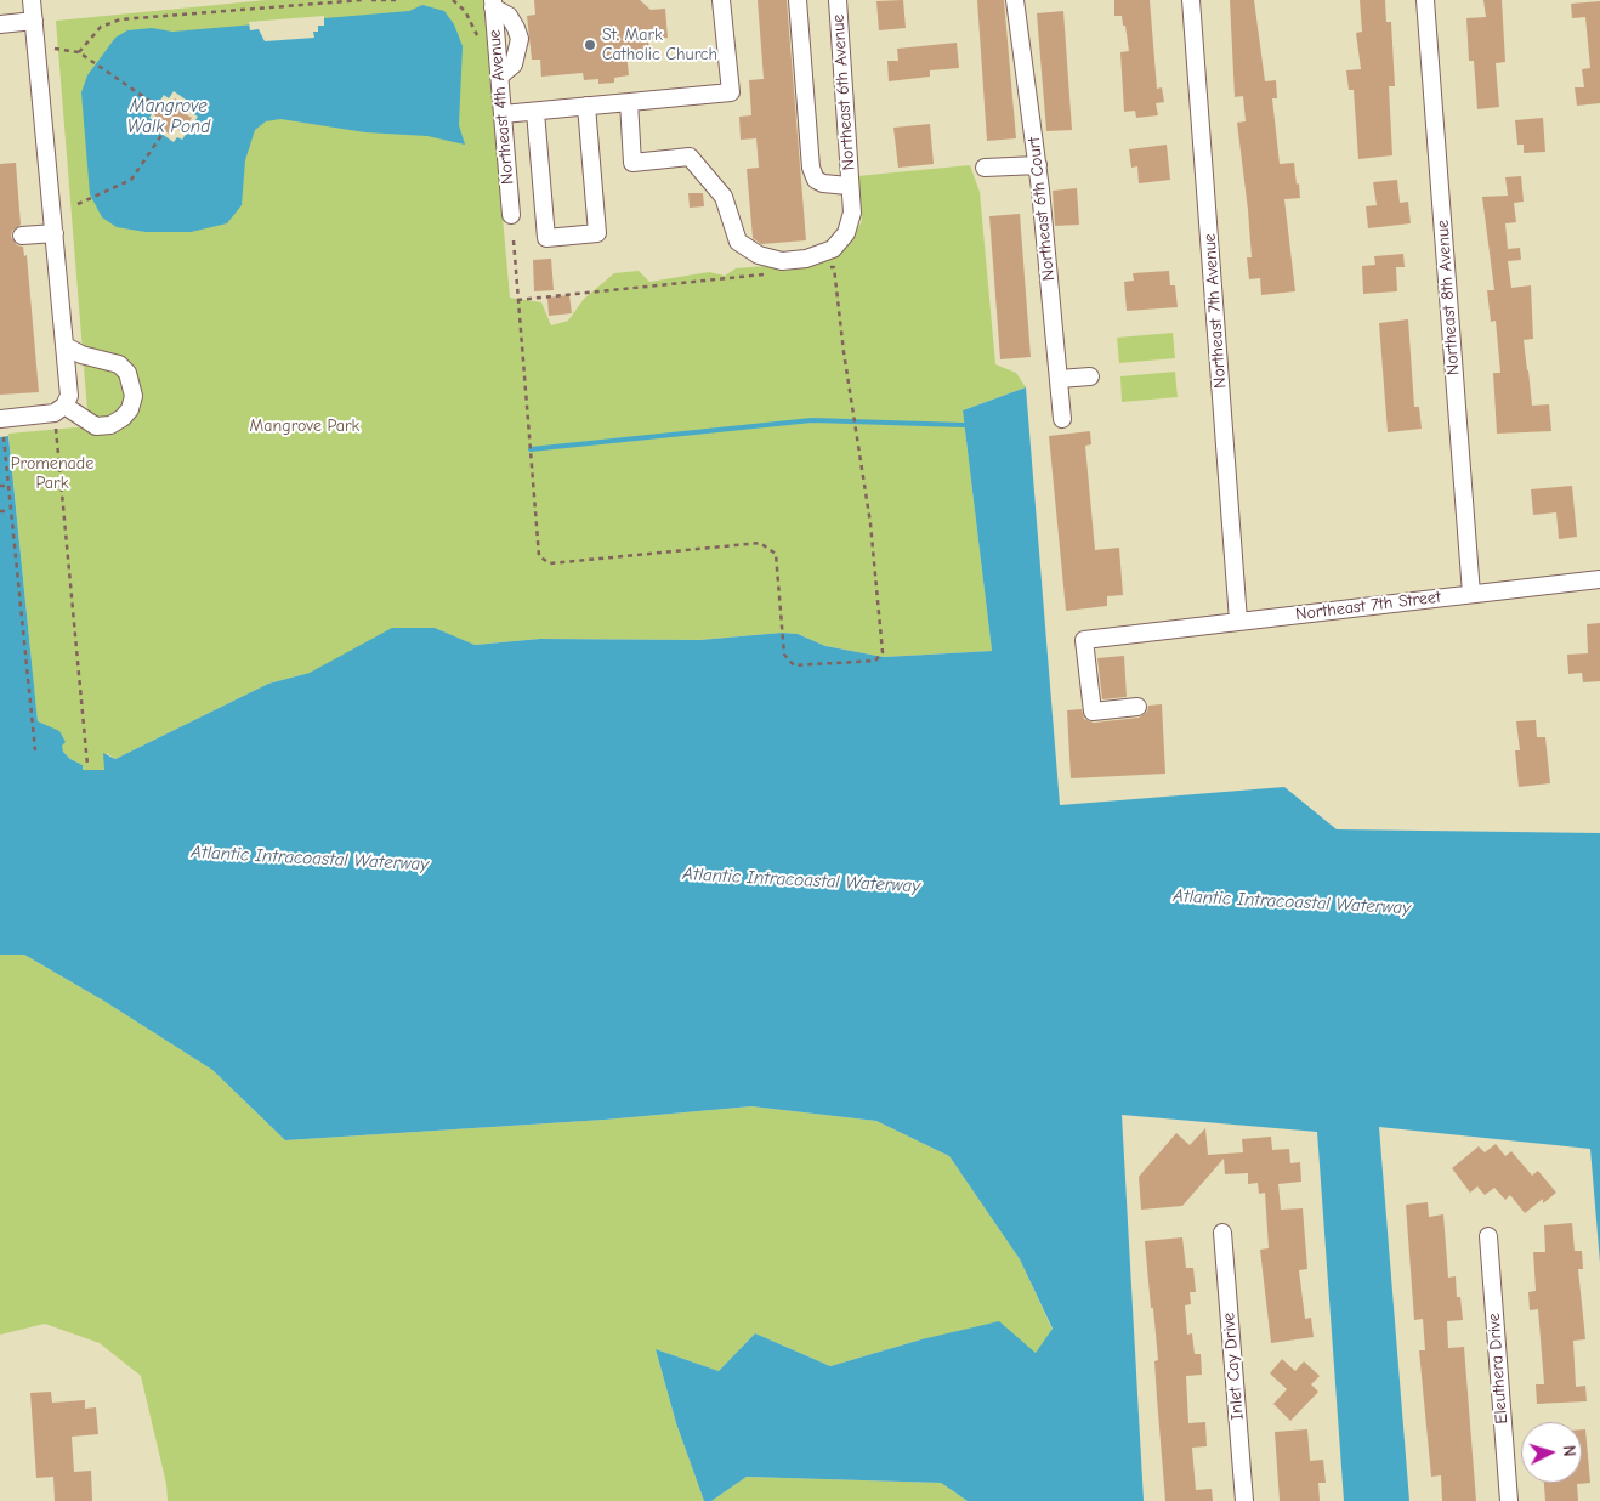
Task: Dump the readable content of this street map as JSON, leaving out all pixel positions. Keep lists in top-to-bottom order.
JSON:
{
  "streets": {
    "street": [
      "Northeast 6th Avenue",
      "Northeast 4th Avenue",
      "Northeast 6th Court",
      "Northeast 8th Avenue",
      "Northeast 7th Avenue",
      "Northeast 7th Street",
      "Inlet Cay Drive",
      "Eleuthera Drive"
    ]
  },
  "crossings": [
    ["Northeast 8th Avenue", "Northeast 7th Street"],
    ["Northeast 7th Avenue", "Northeast 7th Street"]
  ],
  "water": ["Mangrove Walk Pond", "Atlantic Intracoastal Waterway"],
  "parks": ["Mangrove Park", "Promenade Park"],
  "places": ["St. Mark Catholic Church"],
  "north": "right"
}
